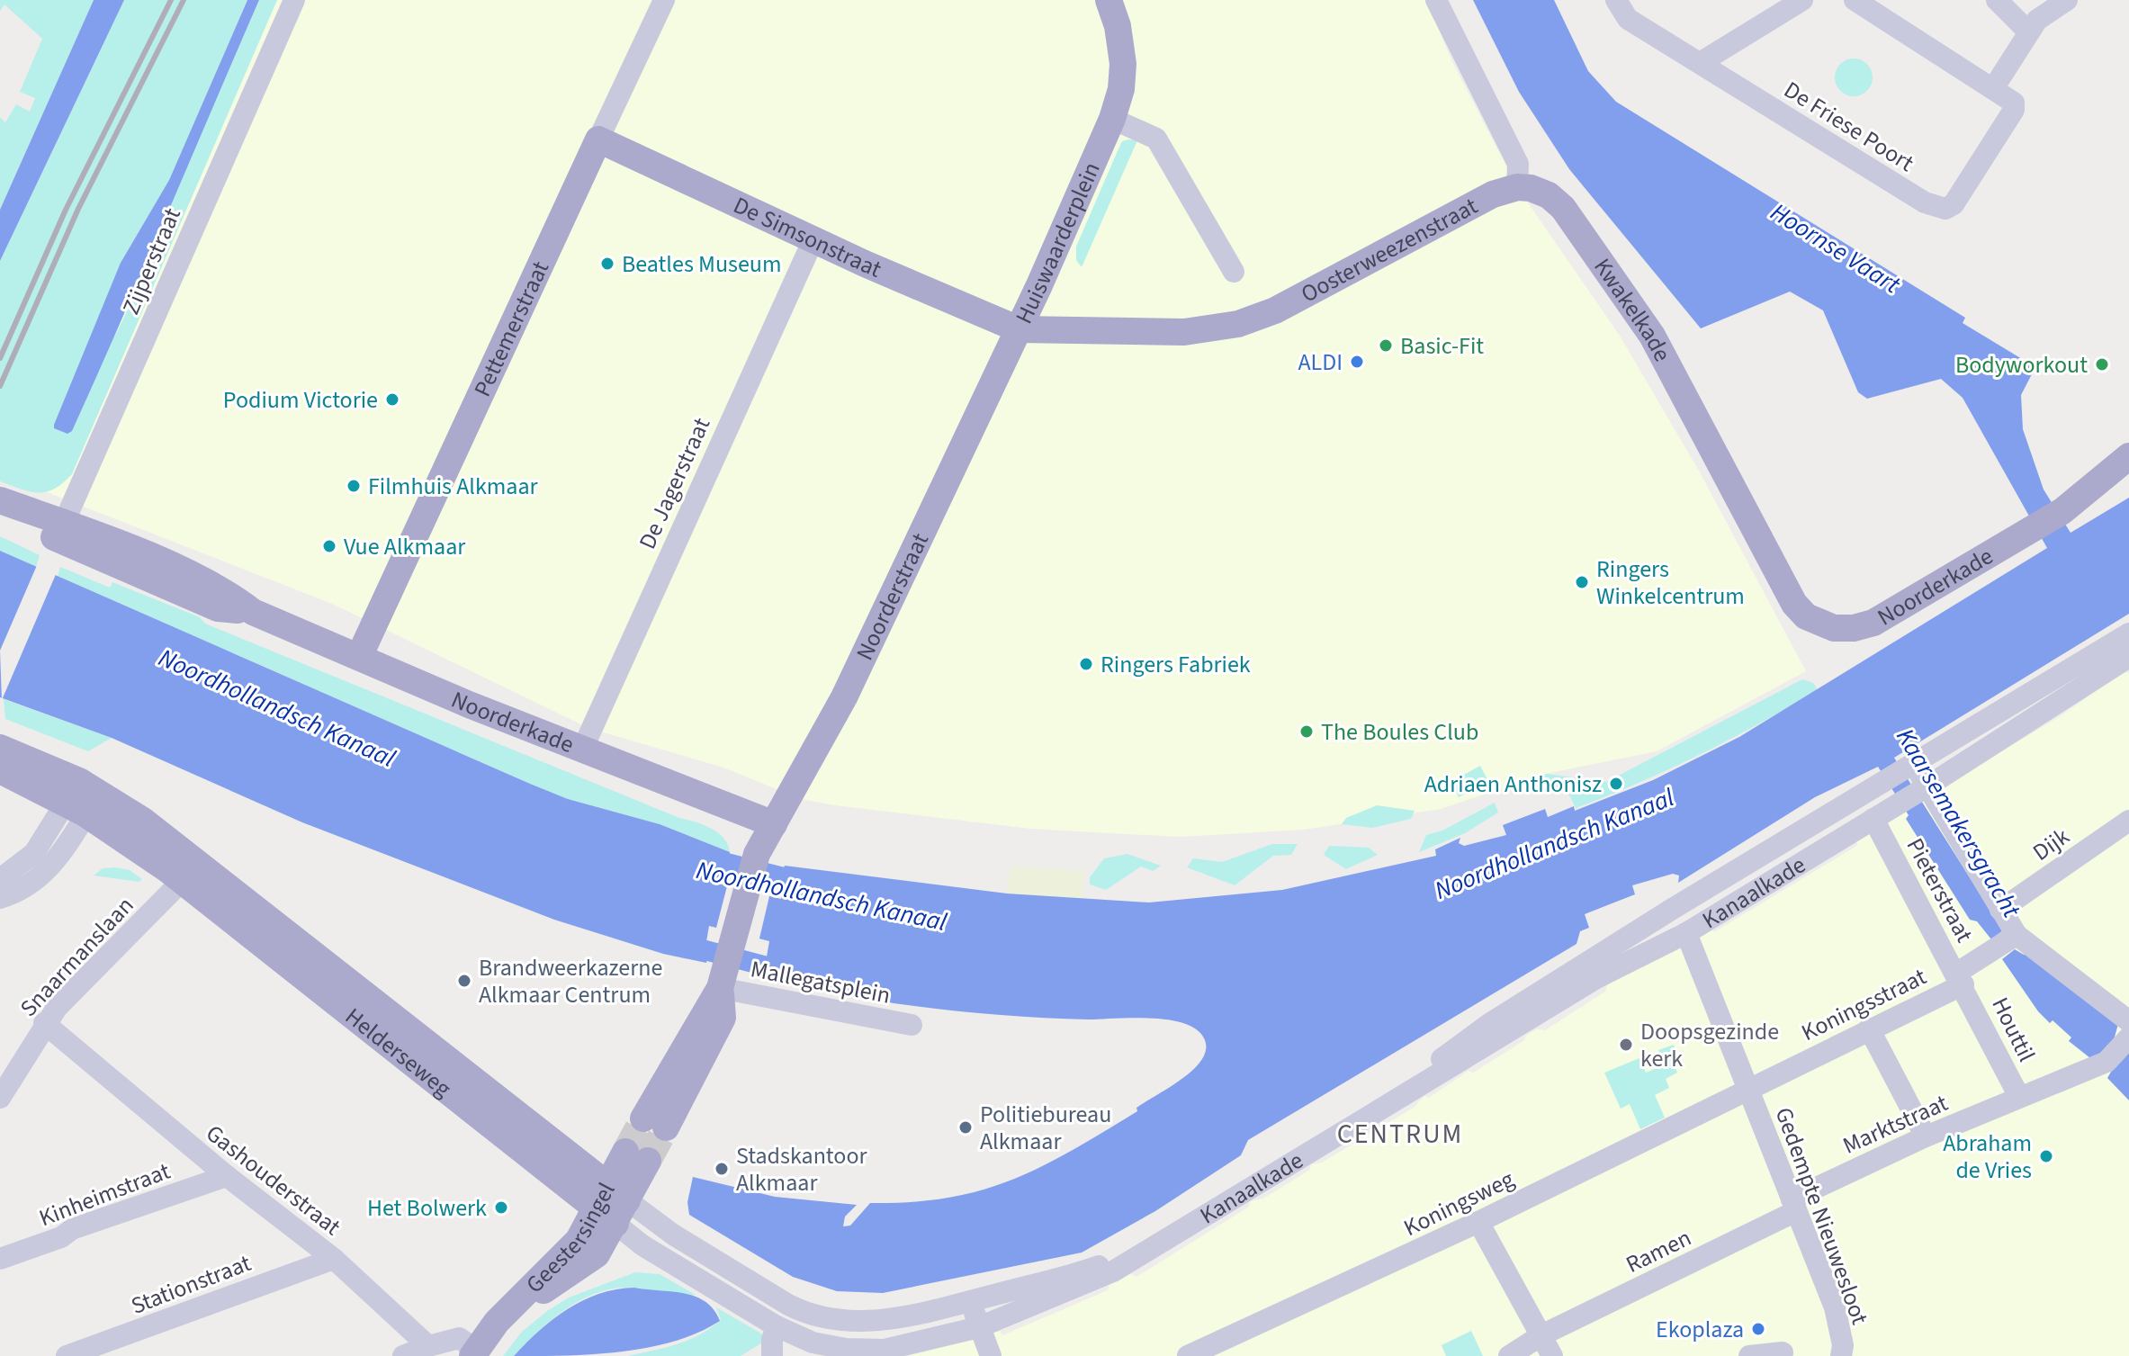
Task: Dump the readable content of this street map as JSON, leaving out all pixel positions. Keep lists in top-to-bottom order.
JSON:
{
  "streets": {
    "main road": [
      "De Simsonstraat",
      "Huiswaarderplein",
      "Oosterweezenstraat",
      "Kwakelkade",
      "Pettemerstraat",
      "Noorderkade",
      "Noorderstraat",
      "Helderseweg",
      "Geestersingel"
    ],
    "street": [
      "De Friese Poort",
      "Zijperstraat",
      "De Jagerstraat",
      "Dijk",
      "Pieterstraat",
      "Kanaalkade",
      "Snaarmanslaan",
      "Mallegatsplein",
      "Koningsstraat",
      "Houttil",
      "Marktstraat",
      "Gashouderstraat",
      "Kinheimstraat",
      "Koningsweg",
      "Gedempte Nieuwesloot",
      "Ramen",
      "Stationstraat"
    ]
  },
  "crossings": [
    ["De Simsonstraat", "Huiswaarderplein"],
    ["De Simsonstraat", "Pettemerstraat"],
    ["De Simsonstraat", "De Jagerstraat"],
    ["De Simsonstraat", "Noorderstraat"],
    ["Huiswaarderplein", "Oosterweezenstraat"],
    ["Huiswaarderplein", "Noorderstraat"],
    ["Oosterweezenstraat", "Kwakelkade"],
    ["Zijperstraat", "Noorderkade"],
    ["Kwakelkade", "Noorderkade"],
    ["Pettemerstraat", "Noorderkade"],
    ["De Jagerstraat", "Noorderkade"],
    ["Noorderkade", "Noorderstraat"],
    ["Noorderstraat", "Mallegatsplein"],
    ["Pieterstraat", "Kanaalkade"],
    ["Pieterstraat", "Koningsstraat"],
    ["Pieterstraat", "Houttil"],
    ["Kanaalkade", "Helderseweg"],
    ["Kanaalkade", "Gedempte Nieuwesloot"],
    ["Kanaalkade", "Geestersingel"],
    ["Snaarmanslaan", "Helderseweg"],
    ["Snaarmanslaan", "Gashouderstraat"],
    ["Koningsstraat", "Houttil"],
    ["Koningsstraat", "Koningsweg"],
    ["Koningsstraat", "Gedempte Nieuwesloot"],
    ["Houttil", "Marktstraat"],
    ["Helderseweg", "Geestersingel"],
    ["Marktstraat", "Gedempte Nieuwesloot"],
    ["Marktstraat", "Ramen"],
    ["Gashouderstraat", "Kinheimstraat"],
    ["Gashouderstraat", "Stationstraat"],
    ["Koningsweg", "Gedempte Nieuwesloot"],
    ["Gedempte Nieuwesloot", "Ramen"]
  ],
  "districts": ["CENTRUM"],
  "water": ["Hoornse Vaart", "Noordhollandsch Kanaal", "Kaarsemakersgracht"],
  "places": [
    "Beatles Museum",
    "Basic-Fit",
    "ALDI",
    "Bodyworkout",
    "Podium Victorie",
    "Filmhuis Alkmaar",
    "Vue Alkmaar",
    "Ringers Winkelcentrum",
    "Ringers Fabriek",
    "The Boules Club",
    "Adriaen Anthonisz",
    "Brandweerkazerne Alkmaar Centrum",
    "Doopsgezinde kerk",
    "Politiebureau Alkmaar",
    "Abraham de Vries",
    "Stadskantoor Alkmaar",
    "Het Bolwerk",
    "Ekoplaza"
  ]
}
